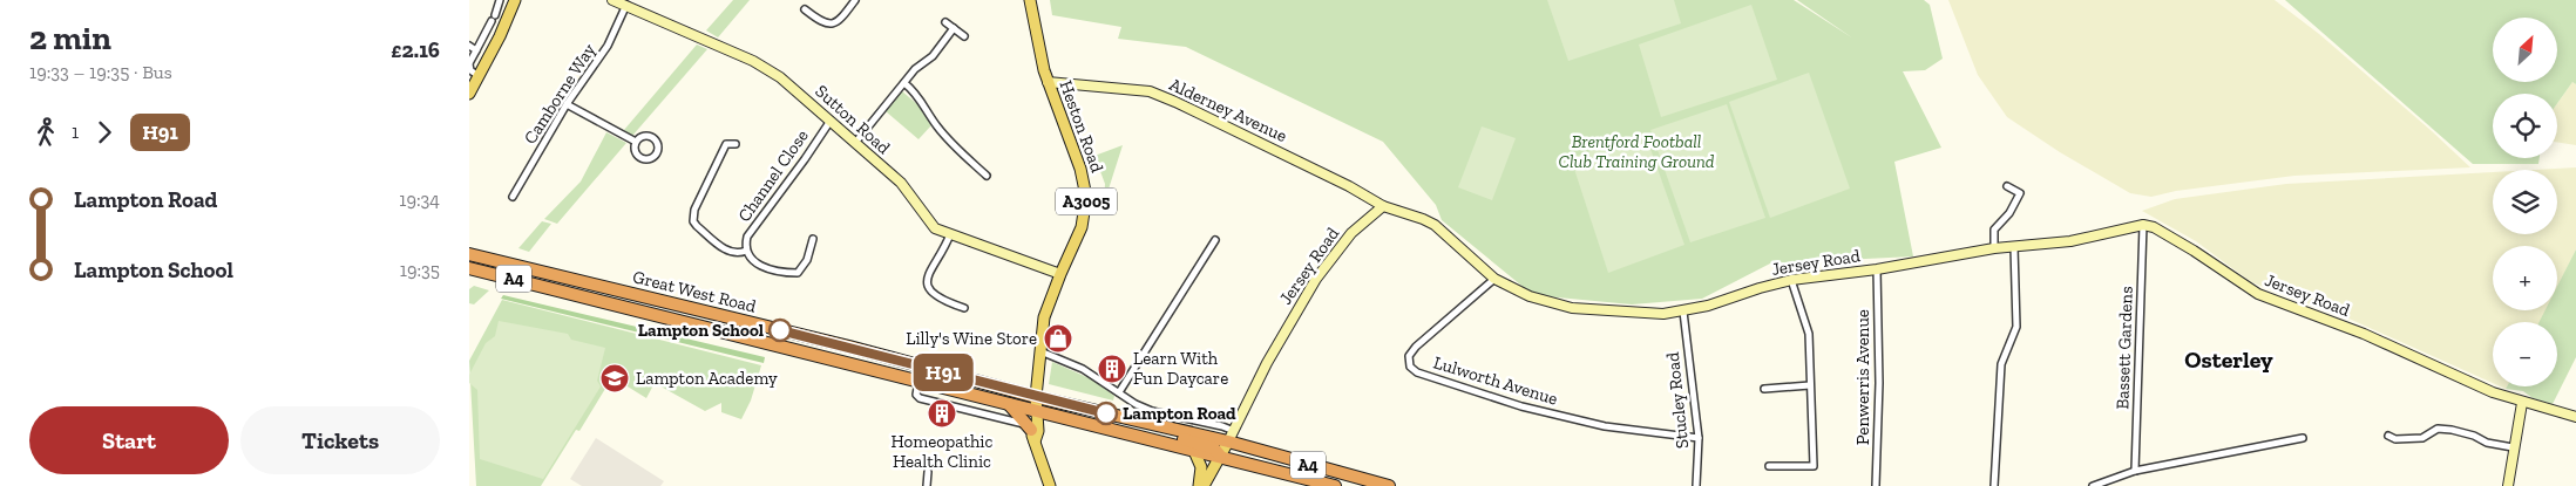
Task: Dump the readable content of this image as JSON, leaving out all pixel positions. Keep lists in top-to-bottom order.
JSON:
{
  "streets": {
    "highway": ["A4", "Great West Road"],
    "main road": ["Heston Road", "A3005", "Jersey Road"],
    "street": [
      "Camborne Way",
      "Alderney Avenue",
      "Sutton Road",
      "Channel Close",
      "Bassett Gardens",
      "Penwerris Avenue",
      "Lulworth Avenue",
      "Stucley Road"
    ]
  },
  "crossings": [
    ["Camborne Way", "Sutton Road"],
    ["Alderney Avenue", "Heston Road"],
    ["Alderney Avenue", "Jersey Road"],
    ["Sutton Road", "Heston Road"],
    ["Sutton Road", "Channel Close"],
    ["Heston Road", "A3005"],
    ["Heston Road", "Great West Road"],
    ["A3005", "Great West Road"],
    ["Jersey Road", "Great West Road"],
    ["Jersey Road", "Bassett Gardens"],
    ["Jersey Road", "Penwerris Avenue"],
    ["Jersey Road", "Lulworth Avenue"],
    ["Jersey Road", "Stucley Road"],
    ["Lulworth Avenue", "Stucley Road"]
  ],
  "districts": ["Osterley"],
  "parks": ["Brentford Football Club Training Ground"],
  "places": {
    "other": ["Lampton School", "Lampton Road"],
    "shop": ["Lilly's Wine Store"],
    "building": ["Learn With Fun Daycare", "Homeopathic Health Clinic"],
    "school or university": ["Lampton Academy"]
  },
  "lines": ["bus line H91"],
  "north": "top right",
  "page": {
    "heading": ["2 min", "19:33 – 19:35 · Bus", "£2.16"],
    "on_map": "H91",
    "map_buttons": ["+", "−"],
    "legs": ["1", "H91"],
    "list": [
      {
        "name": "Lampton Road",
        "value": "19:34"
      },
      {
        "name": "Lampton School",
        "value": "19:35"
      }
    ],
    "buttons": ["Start", "Tickets"]
  }
}
